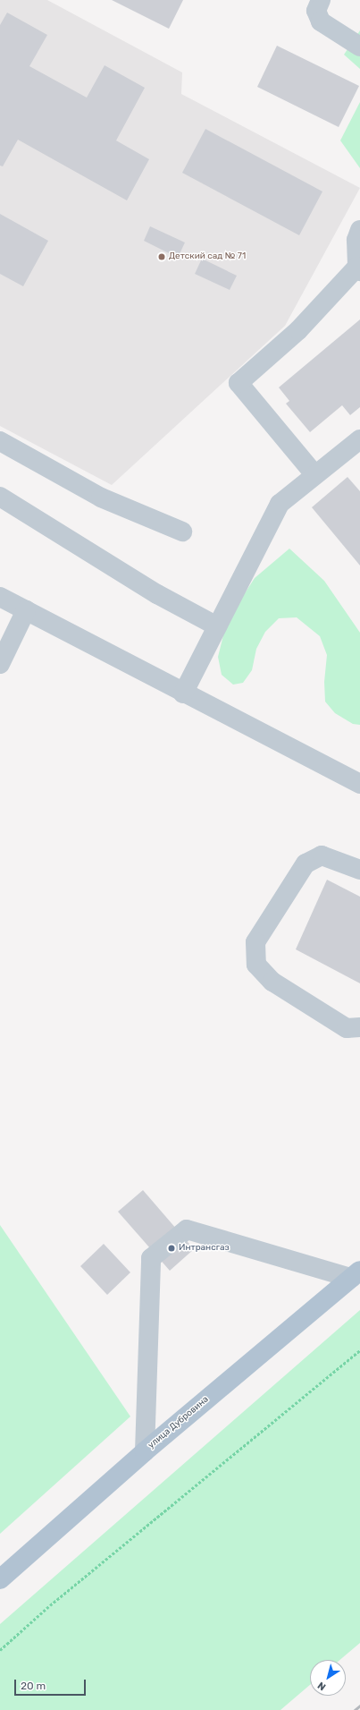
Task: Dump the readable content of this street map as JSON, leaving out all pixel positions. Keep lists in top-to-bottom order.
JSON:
{
  "streets": {
    "main road": ["улица Дубровина"]
  },
  "places": ["Детский сад № 71", "Интрансгаз"],
  "scale_bar": "20 m",
  "north": "bottom left"
}
